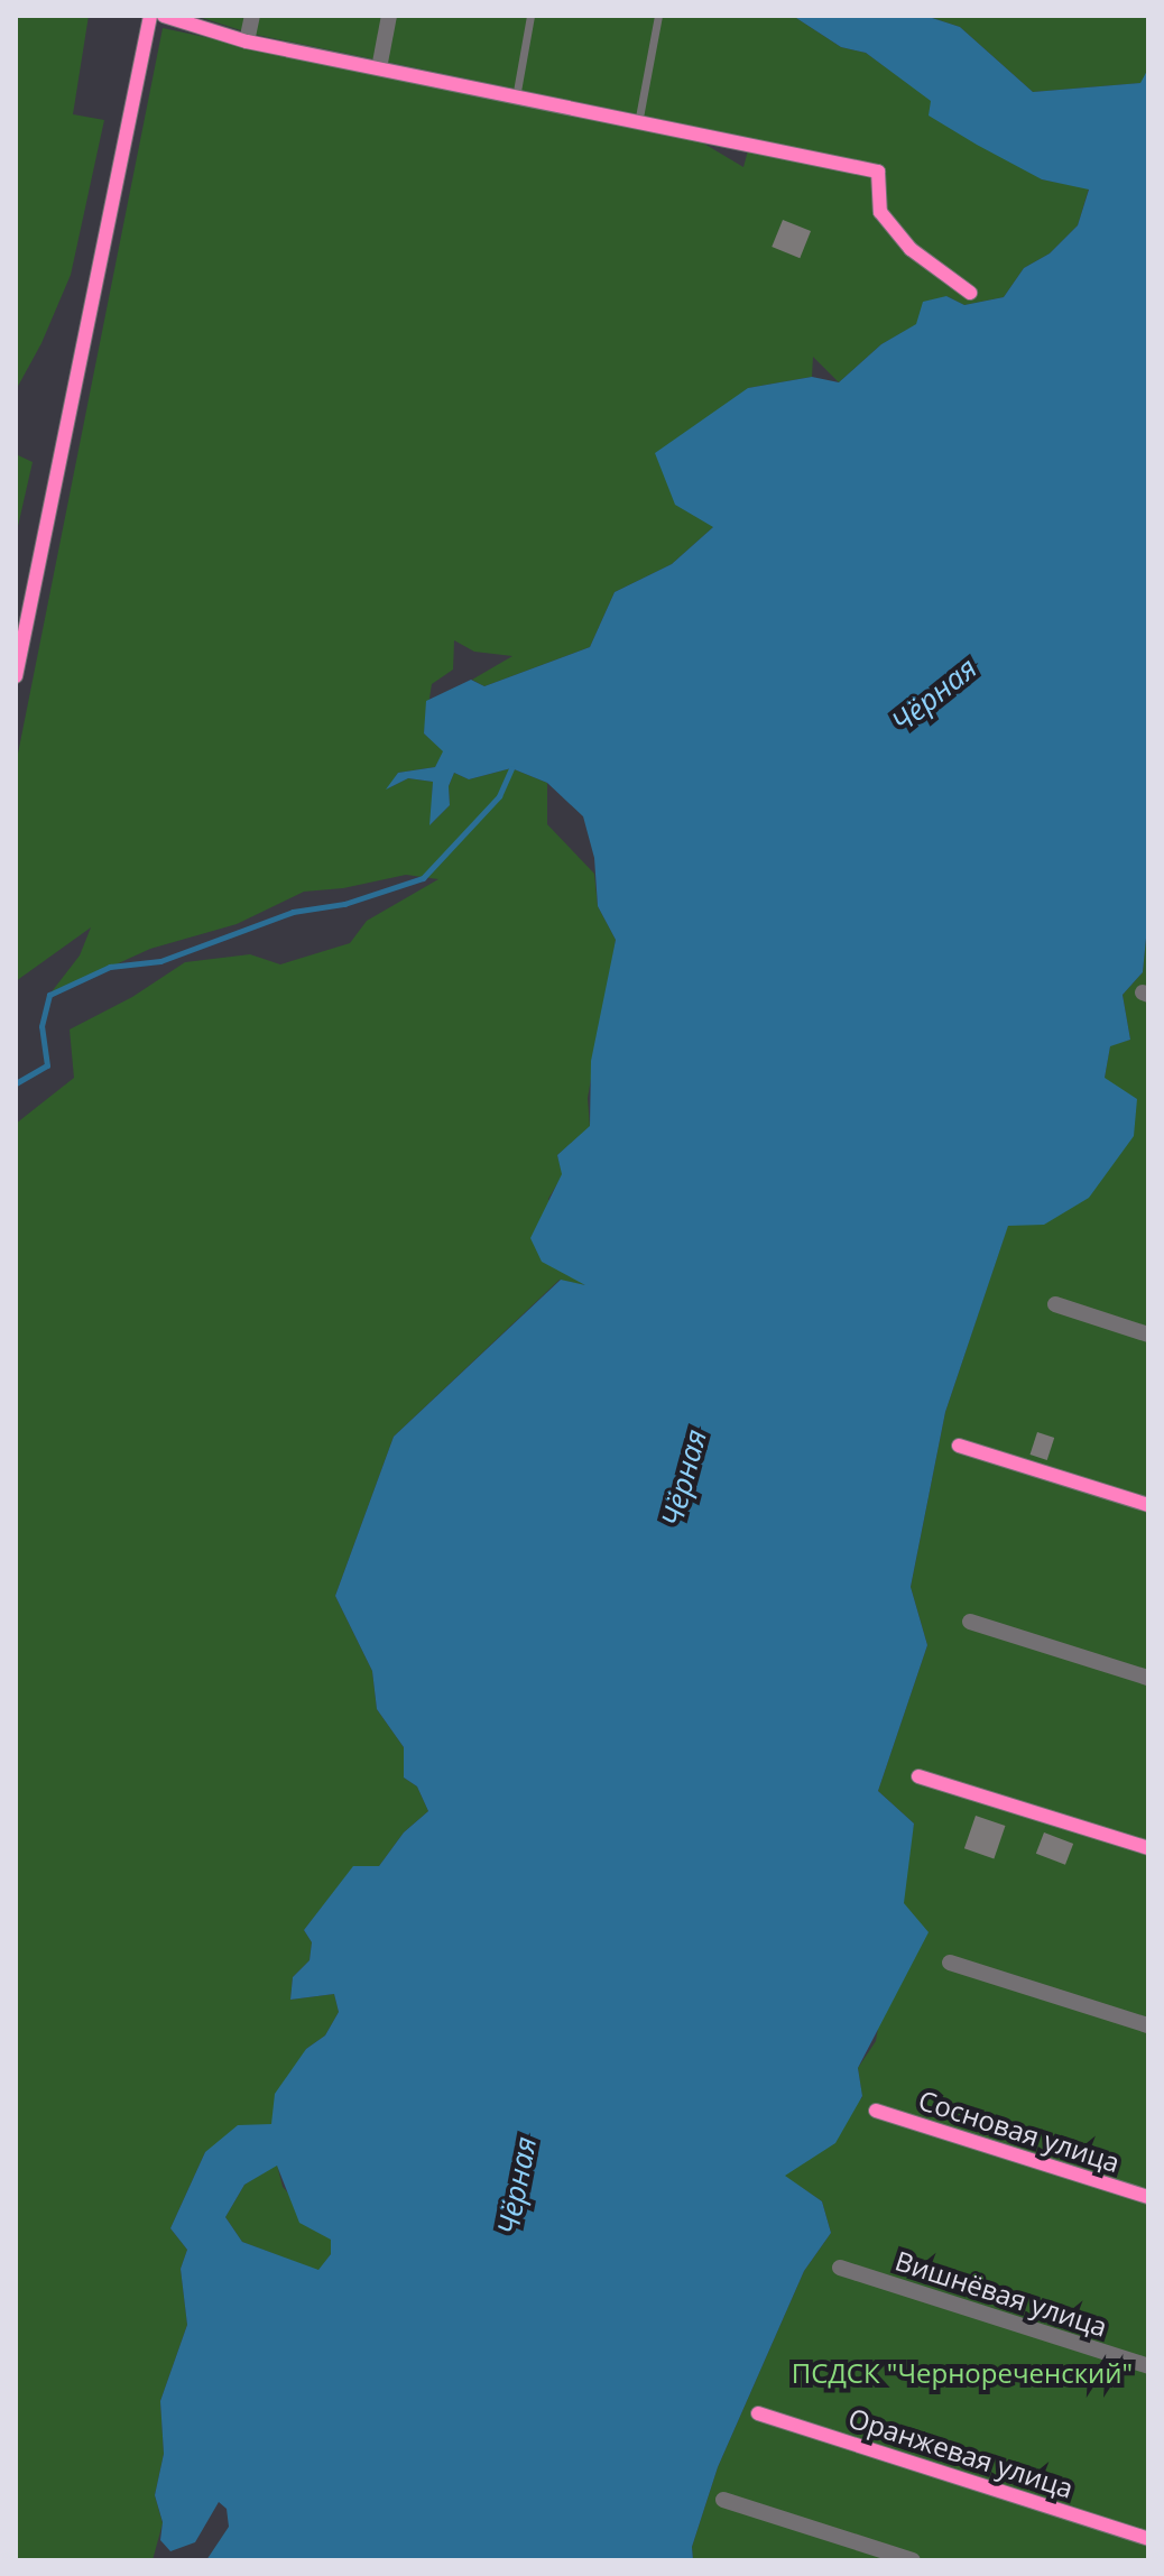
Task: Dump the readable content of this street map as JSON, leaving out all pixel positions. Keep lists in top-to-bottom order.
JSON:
{
  "streets": {
    "street": ["Сосновая улица", "Вишнёвая улица", "Оранжевая улица"]
  },
  "water": ["Чёрная"],
  "parks": ["ПСДСК \"Чернореченский\""]
}
